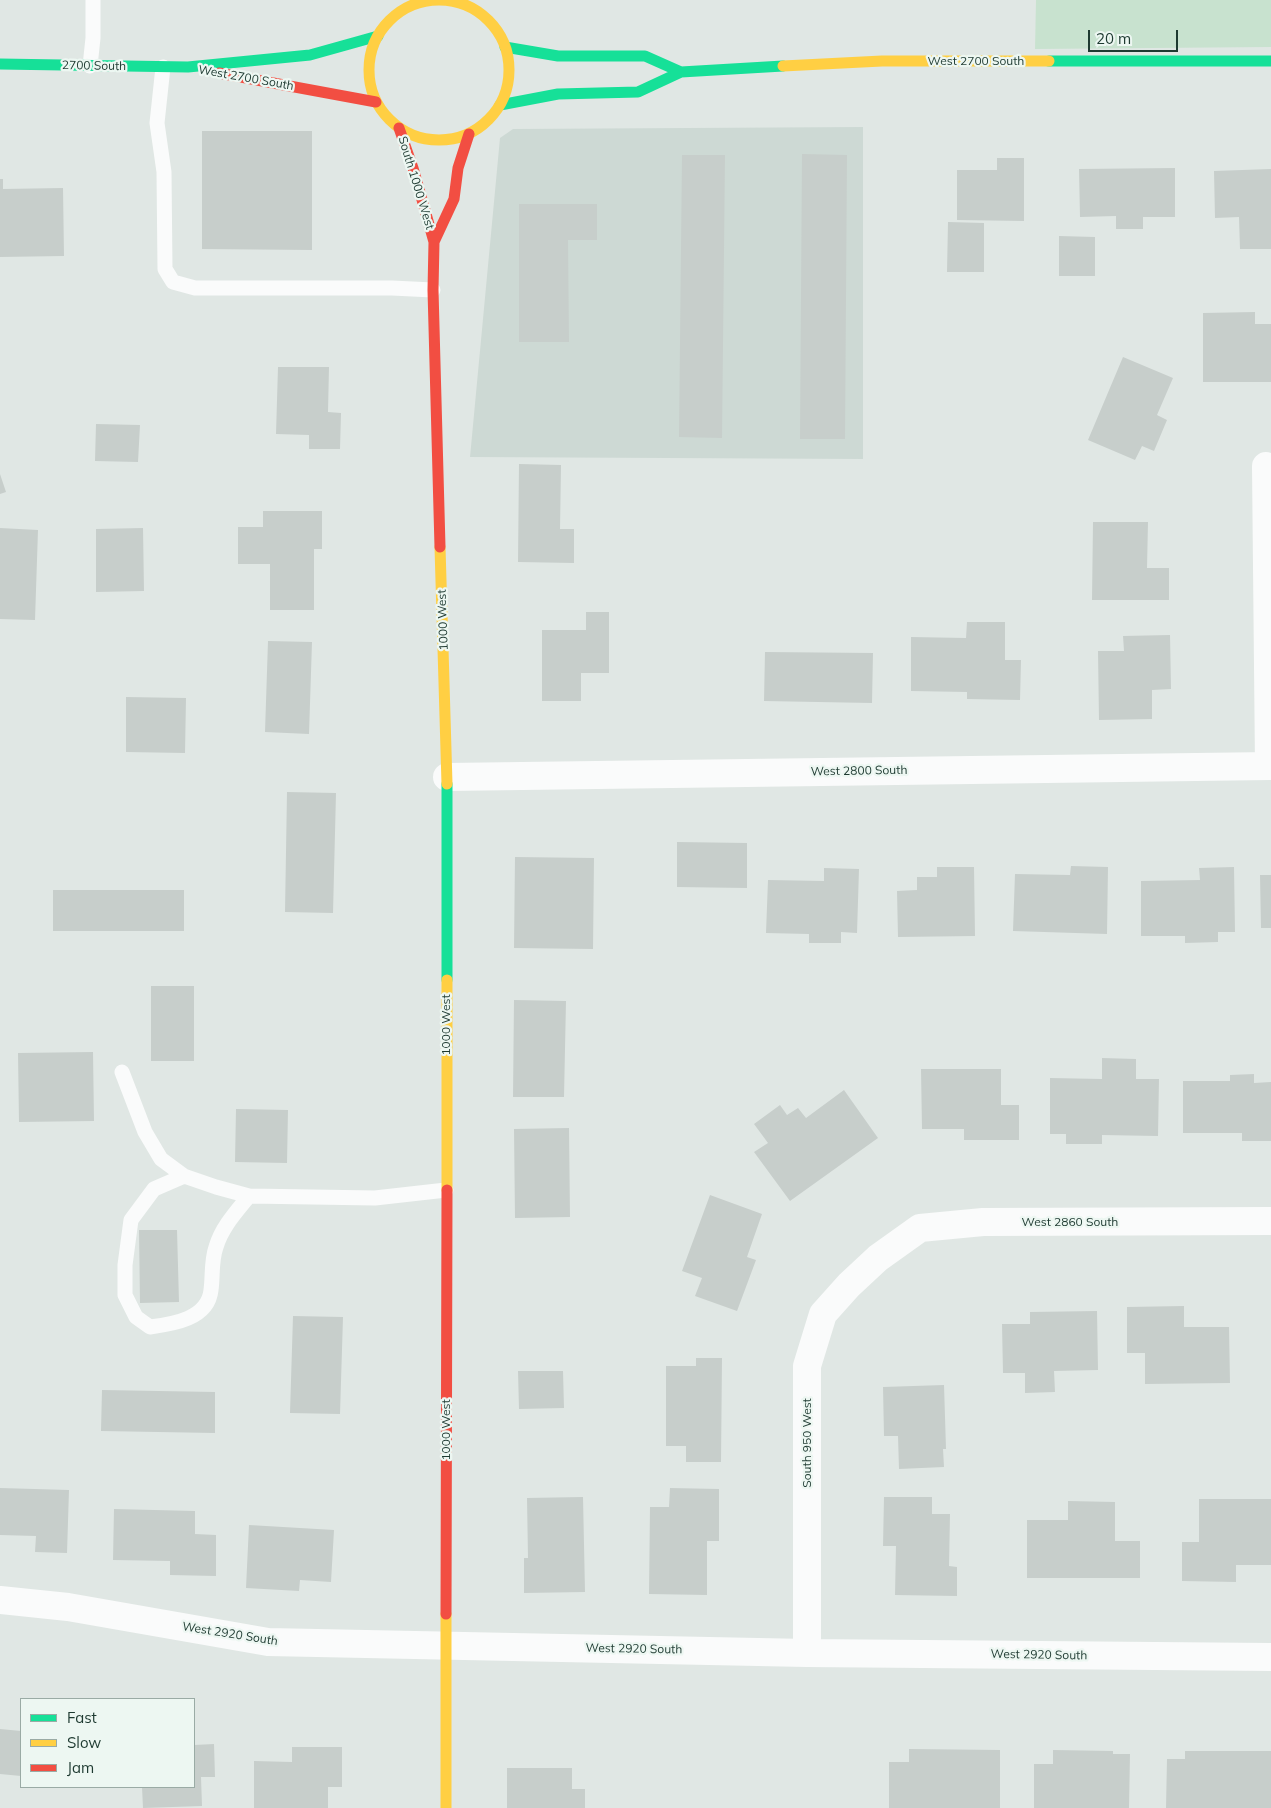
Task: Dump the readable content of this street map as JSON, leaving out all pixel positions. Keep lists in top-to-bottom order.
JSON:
{
  "streets": {
    "main road": [
      "West 2700 South",
      "2700 South",
      "South 1000 West",
      "1000 West"
    ],
    "street": [
      "West 2800 South",
      "West 2860 South",
      "South 950 West",
      "West 2920 South"
    ]
  },
  "crossings": [
    ["West 2700 South", "2700 South"],
    ["West 2700 South", "South 1000 West"],
    ["South 1000 West", "1000 West"],
    ["1000 West", "West 2800 South"],
    ["1000 West", "West 2920 South"],
    ["West 2860 South", "South 950 West"],
    ["South 950 West", "West 2920 South"]
  ],
  "legend": ["Fast", "Slow", "Jam"],
  "scale_bar": "20 m"
}
